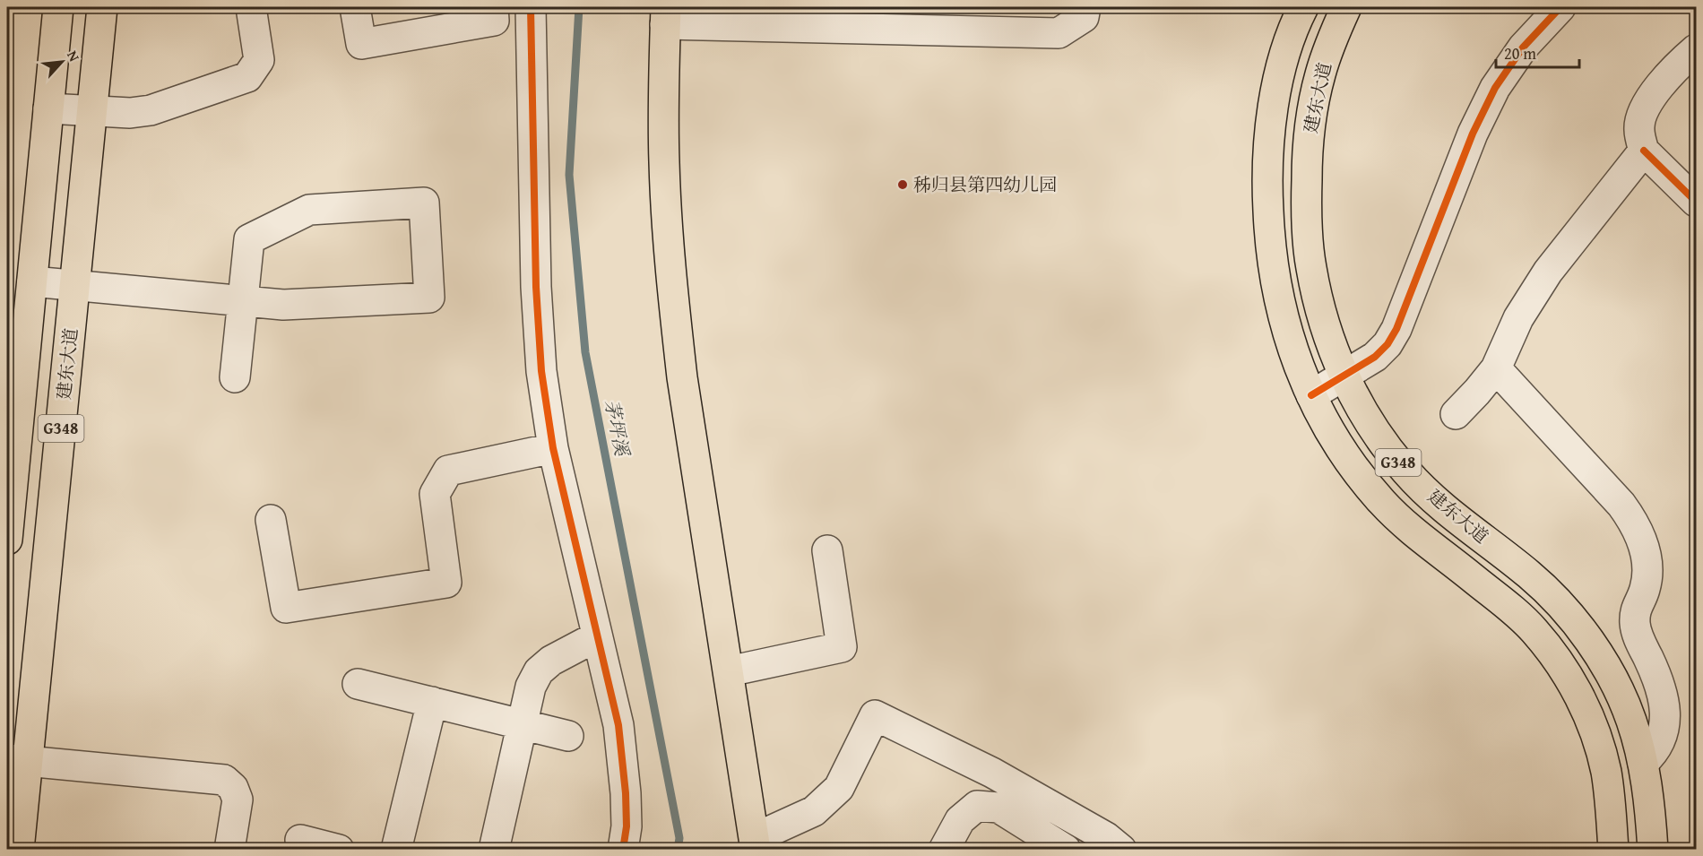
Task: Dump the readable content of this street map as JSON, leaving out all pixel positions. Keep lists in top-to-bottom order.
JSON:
{
  "streets": {
    "main road": ["建东大道", "G348"]
  },
  "water": ["茅坪溪"],
  "places": ["秭归县第四幼儿园"],
  "scale_bar": "20 m",
  "north": "top right"
}
